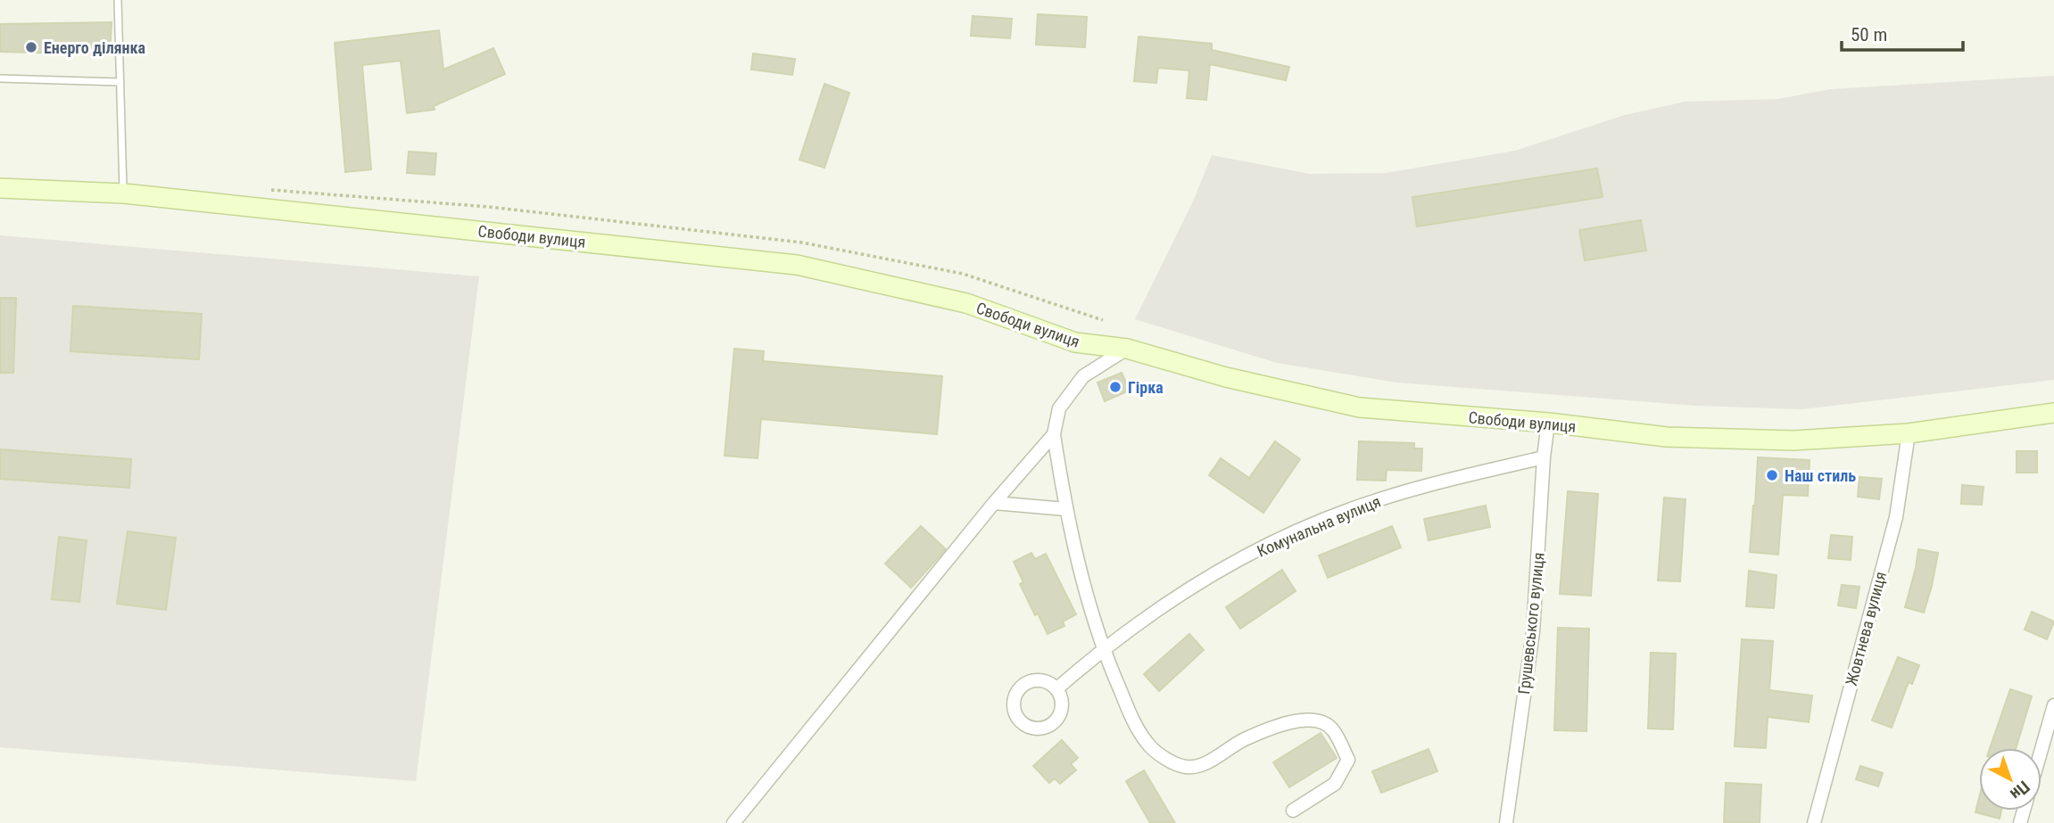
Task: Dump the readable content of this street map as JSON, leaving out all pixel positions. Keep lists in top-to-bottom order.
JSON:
{
  "streets": {
    "main road": ["Свободи вулиця"],
    "street": ["Комунальна вулиця", "Грушевського вулиця", "Жовтнева вулиця"]
  },
  "crossings": [
    ["Свободи вулиця", "Грушевського вулиця"],
    ["Свободи вулиця", "Жовтнева вулиця"],
    ["Комунальна вулиця", "Грушевського вулиця"]
  ],
  "places": ["Енерго ділянка", "Гірка", "Наш стиль"],
  "scale_bar": "50 m",
  "north": "bottom right"
}
